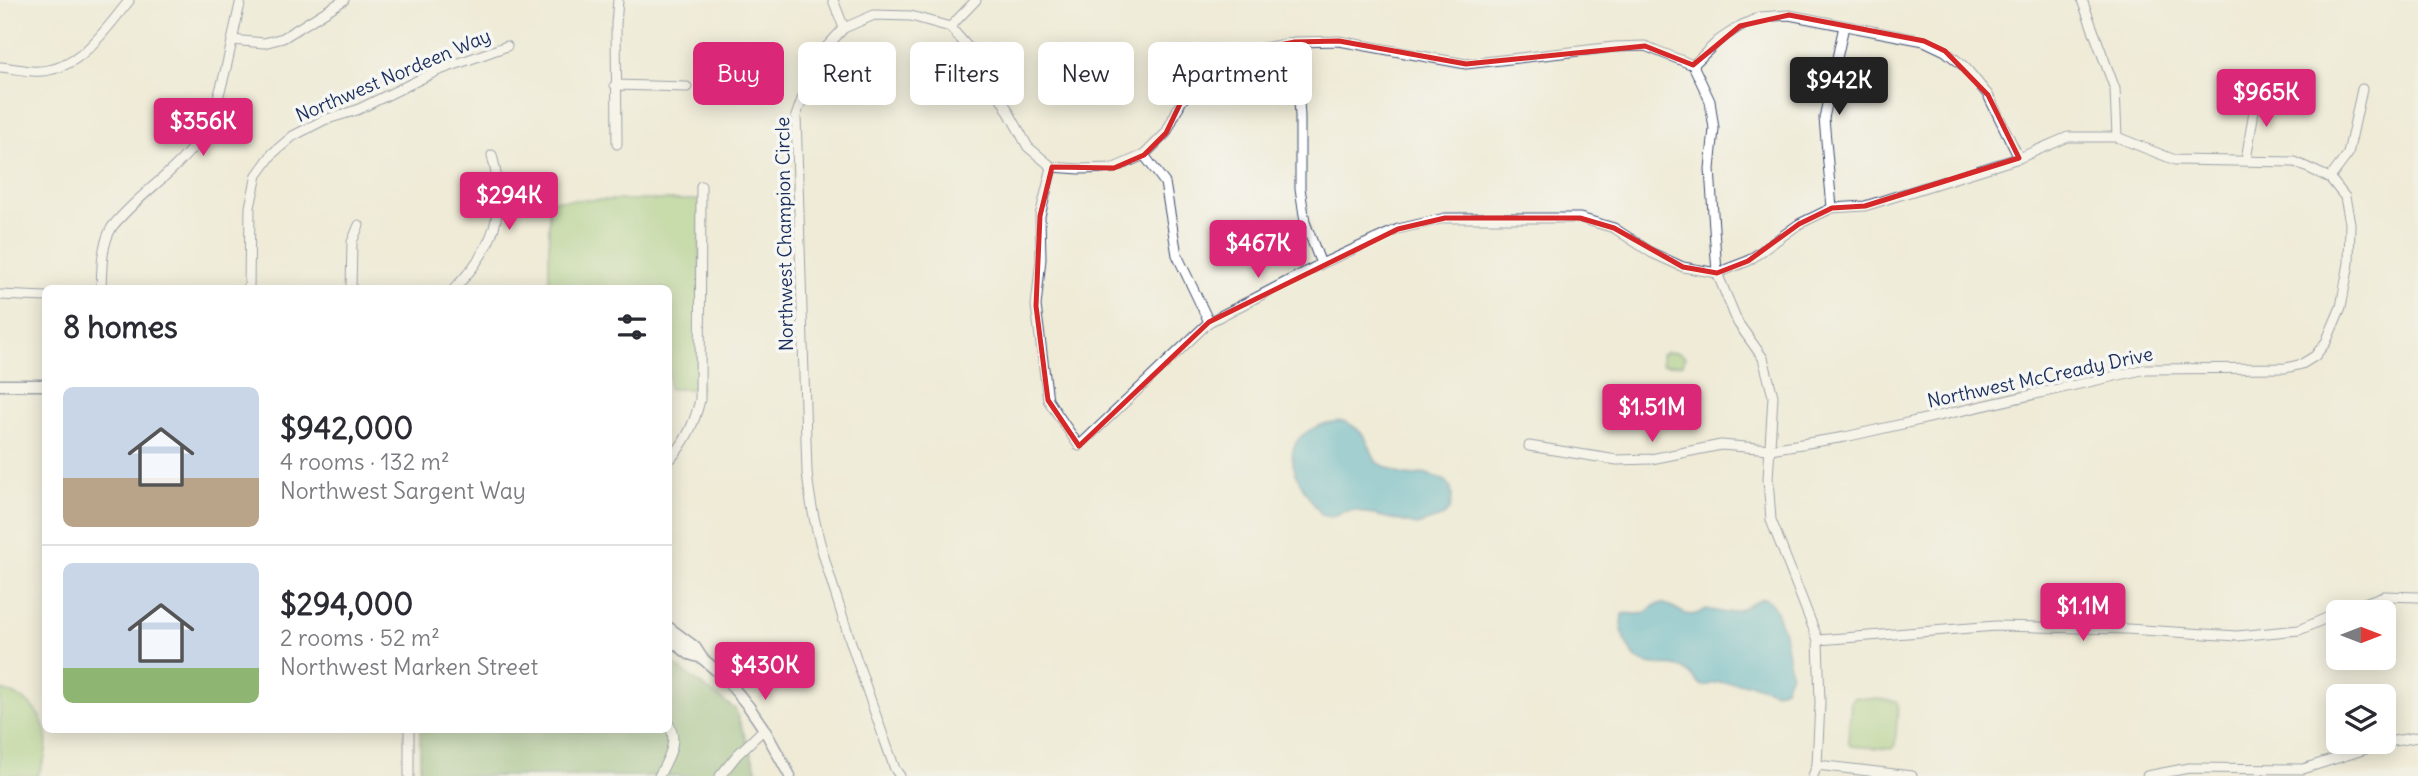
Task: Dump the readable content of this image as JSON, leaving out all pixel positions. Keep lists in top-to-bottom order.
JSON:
{
  "streets": {
    "street": ["Northwest Nordeen Way", "Northwest Champion Circle", "Northwest McCready Drive"]
  },
  "north": "right",
  "page": {
    "chip": [
      "Buy",
      "Rent",
      "Filters",
      "New",
      "Apartment"
    ],
    "price": [
      "$942K",
      "$965K",
      "$356K",
      "$294K",
      "$467K",
      "$1.51M",
      "$1.1M",
      "$430K"
    ],
    "heading": "8 homes",
    "list": [
      {
        "name": "$942,000",
        "note": "4 rooms · 132 m² · Northwest Sargent Way"
      },
      {
        "name": "$294,000",
        "note": "2 rooms · 52 m² · Northwest Marken Street"
      }
    ]
  }
}
